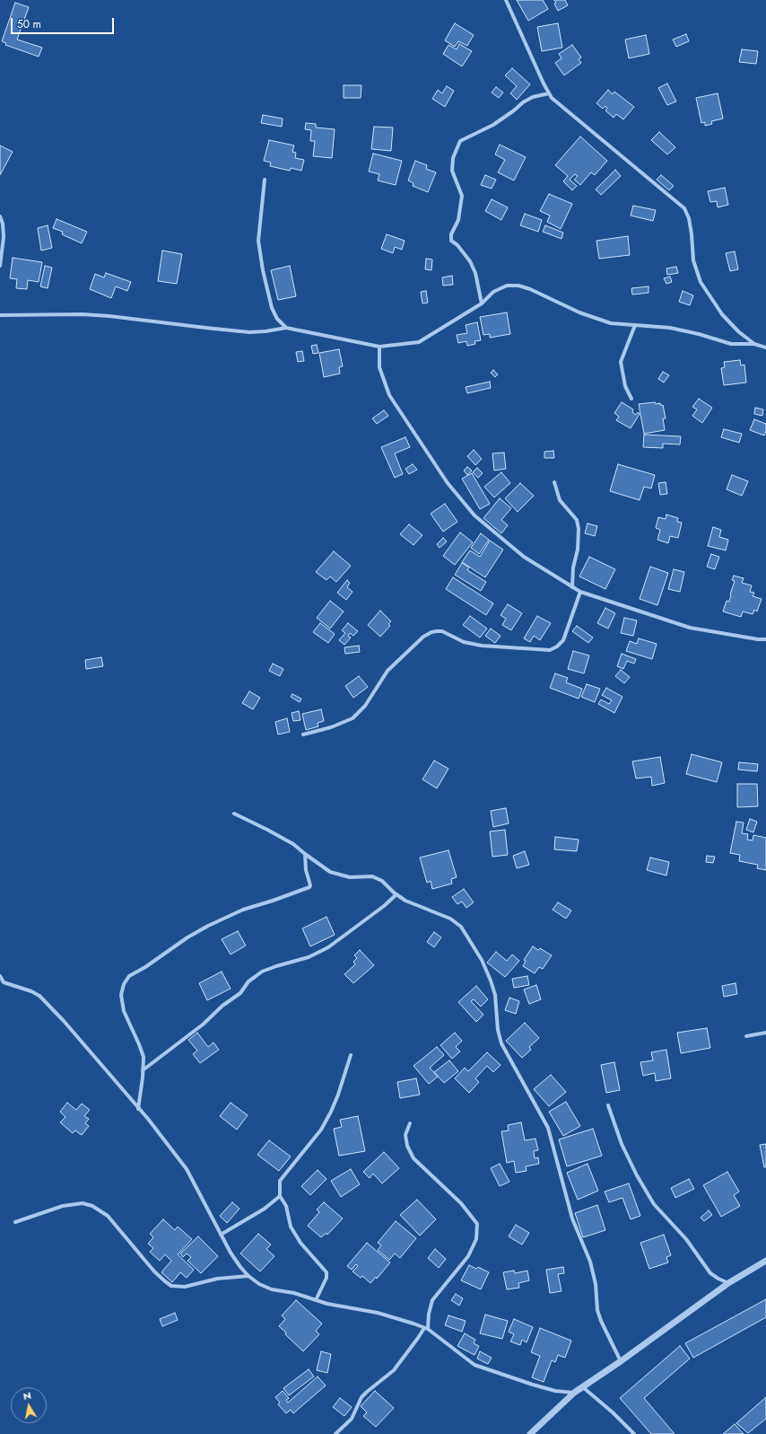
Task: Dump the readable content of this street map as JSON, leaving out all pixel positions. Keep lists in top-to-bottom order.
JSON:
{
  "scale_bar": "50 m",
  "north": "top"
}
